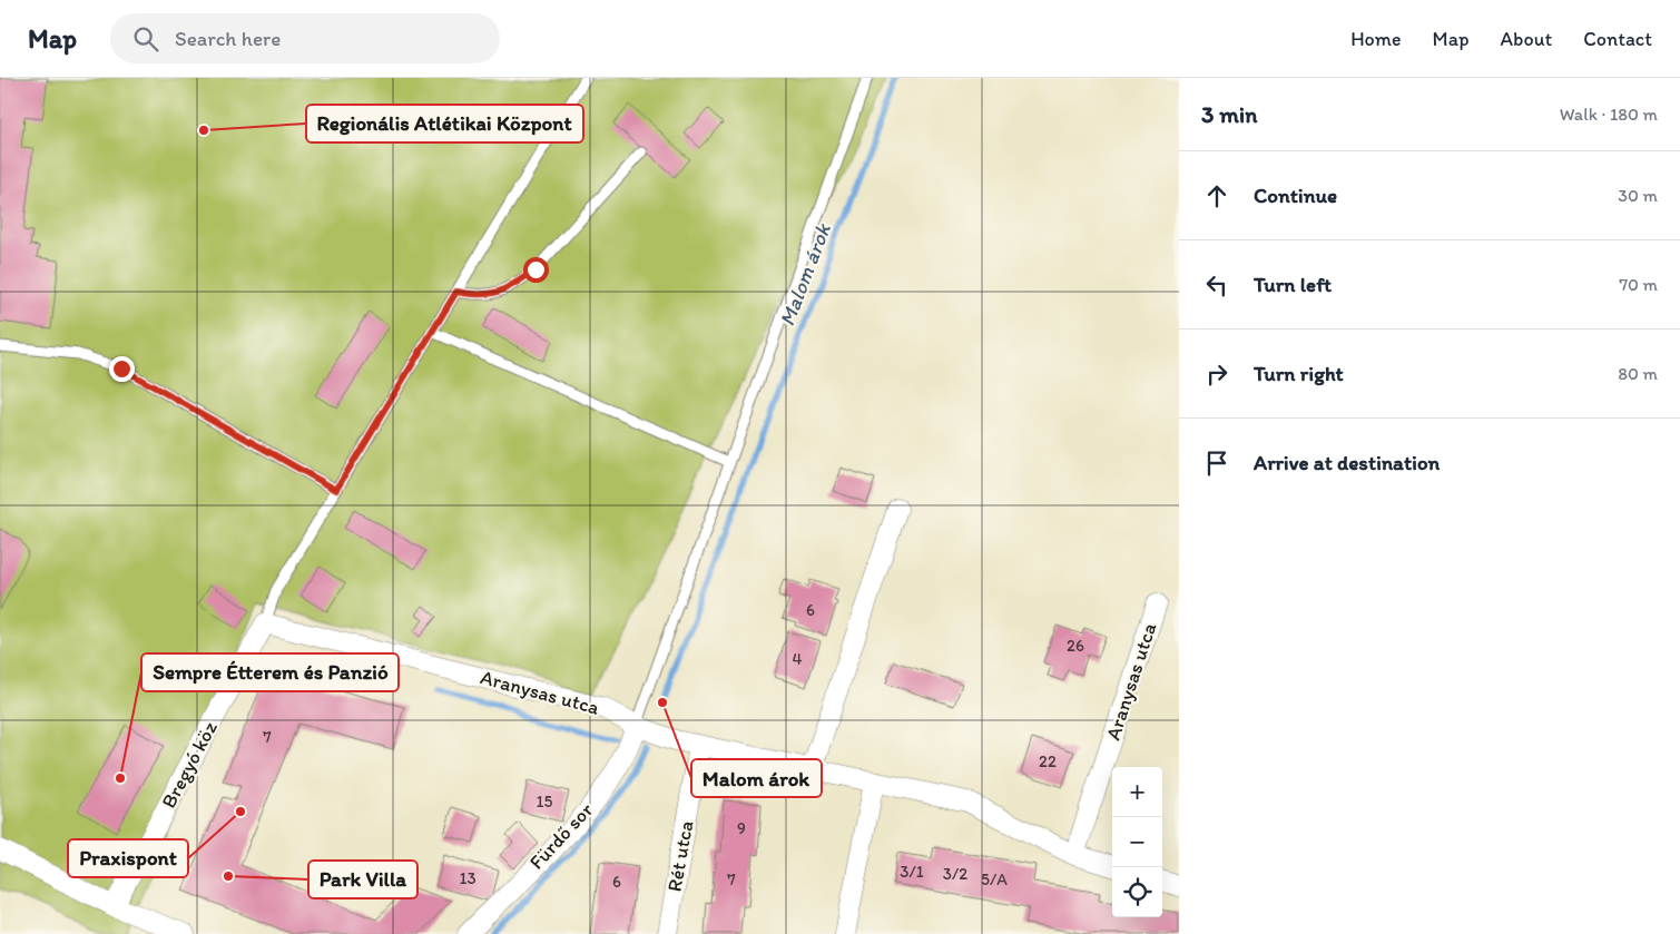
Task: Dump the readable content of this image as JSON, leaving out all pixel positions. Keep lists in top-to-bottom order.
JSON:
{
  "streets": {
    "street": [
      "Aranysas utca",
      "Bregyó köz",
      "Fürdő sor",
      "Rét utca"
    ]
  },
  "crossings": [
    ["Aranysas utca", "Bregyó köz"],
    ["Aranysas utca", "Fürdő sor"],
    ["Aranysas utca", "Rét utca"]
  ],
  "water": ["Malom árok"],
  "places": [
    "Regionális Atlétikai Központ",
    "Malom árok",
    "Sempre Étterem és Panzió",
    "Praxispont",
    "Park Villa"
  ],
  "house_numbers": [
    "6",
    "26",
    "4",
    "7",
    "22",
    "15",
    "9",
    "3/1",
    "3/2",
    "13",
    "7",
    "5/A",
    "6"
  ],
  "page": {
    "header": "Map",
    "search": "Search here",
    "nav": [
      "Home",
      "Map",
      "About",
      "Contact"
    ],
    "heading": ["3 min", "Walk · 180 m"],
    "list": [
      ["Continue", "30 m"],
      ["Turn left", "70 m"],
      ["Turn right", "80 m"],
      "Arrive at destination"
    ],
    "map_buttons": ["+", "−"]
  }
}
